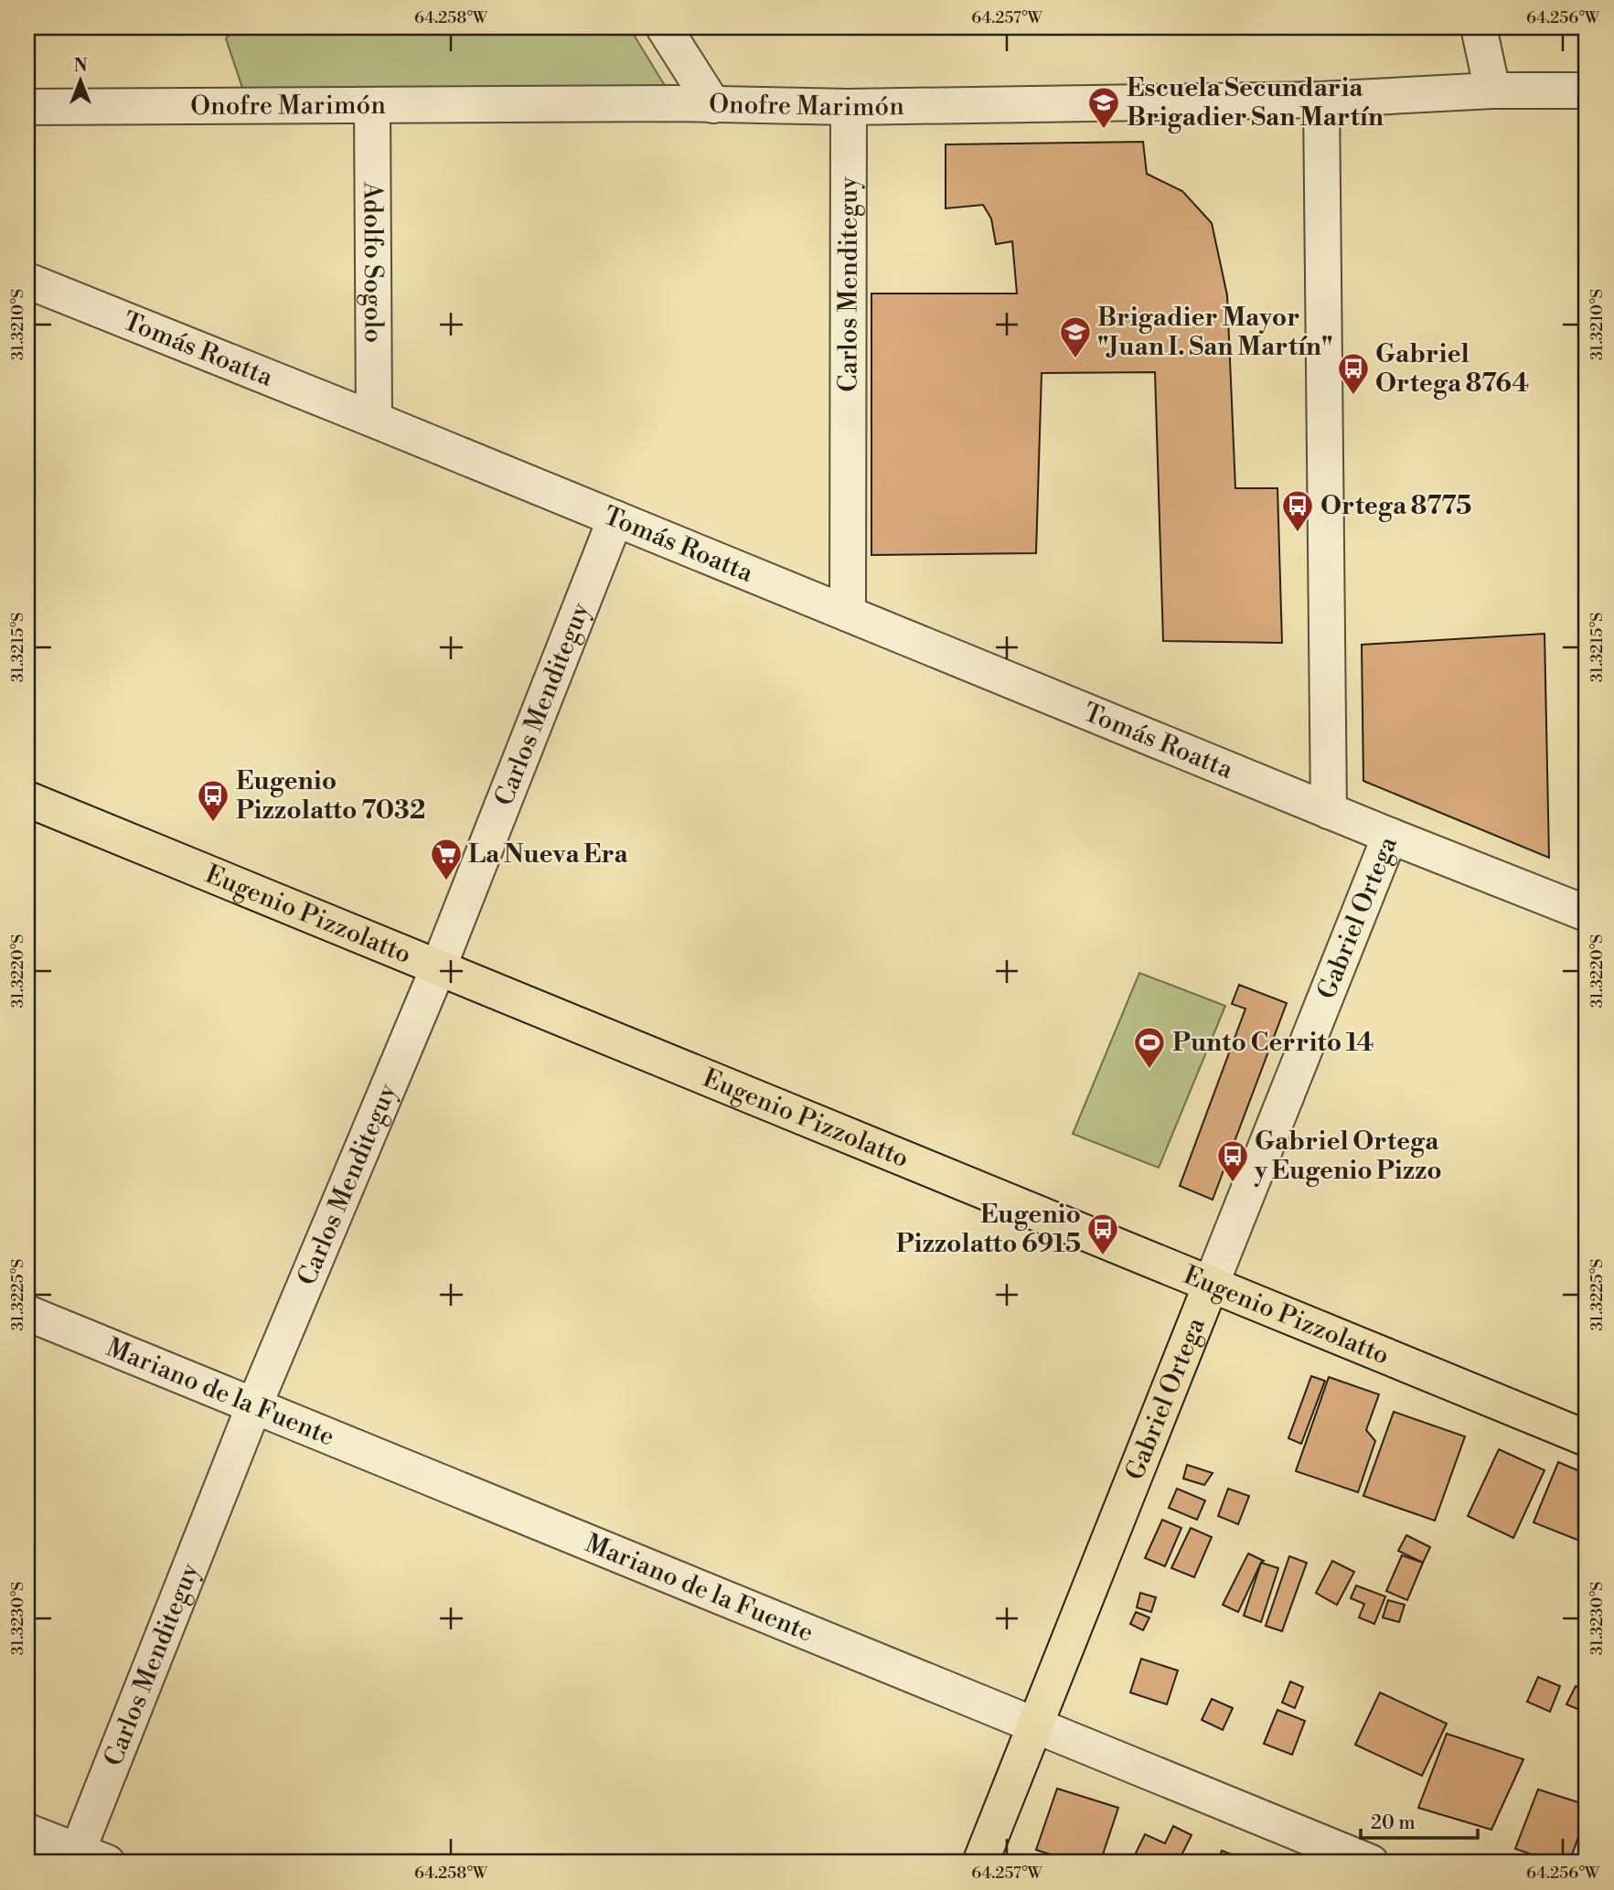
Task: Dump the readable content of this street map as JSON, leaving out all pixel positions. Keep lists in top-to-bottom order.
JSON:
{
  "streets": {
    "main road": ["Eugenio Pizzolatto", "Gabriel Ortega"],
    "street": [
      "Onofre Marimón",
      "Adolfo Sogolo",
      "Carlos Menditeguy",
      "Tomás Roatta",
      "Mariano de la Fuente"
    ]
  },
  "crossings": [
    ["Onofre Marimón", "Adolfo Sogolo"],
    ["Onofre Marimón", "Carlos Menditeguy"],
    ["Adolfo Sogolo", "Tomás Roatta"],
    ["Carlos Menditeguy", "Tomás Roatta"],
    ["Carlos Menditeguy", "Eugenio Pizzolatto"],
    ["Carlos Menditeguy", "Mariano de la Fuente"],
    ["Tomás Roatta", "Gabriel Ortega"],
    ["Eugenio Pizzolatto", "Gabriel Ortega"],
    ["Gabriel Ortega", "Mariano de la Fuente"]
  ],
  "places": {
    "school or university": ["Escuela Secundaria Brigadier San Martín", "Brigadier Mayor \"Juan I. San Martín\""],
    "bus stop": [
      "Gabriel Ortega 8764",
      "Ortega 8775",
      "Eugenio Pizzolatto 7032",
      "Gabriel Ortega y Eugenio Pizzo",
      "Eugenio Pizzolatto 6915"
    ],
    "supermarket": ["La Nueva Era"],
    "sports": ["Punto Cerrito 14"]
  },
  "scale_bar": "20 m",
  "north": "top",
  "coordinates": [
    "64.258°W",
    "64.257°W",
    "64.256°W",
    "31.3210°S",
    "31.3215°S",
    "31.3220°S",
    "31.3225°S",
    "31.3230°S"
  ]
}
